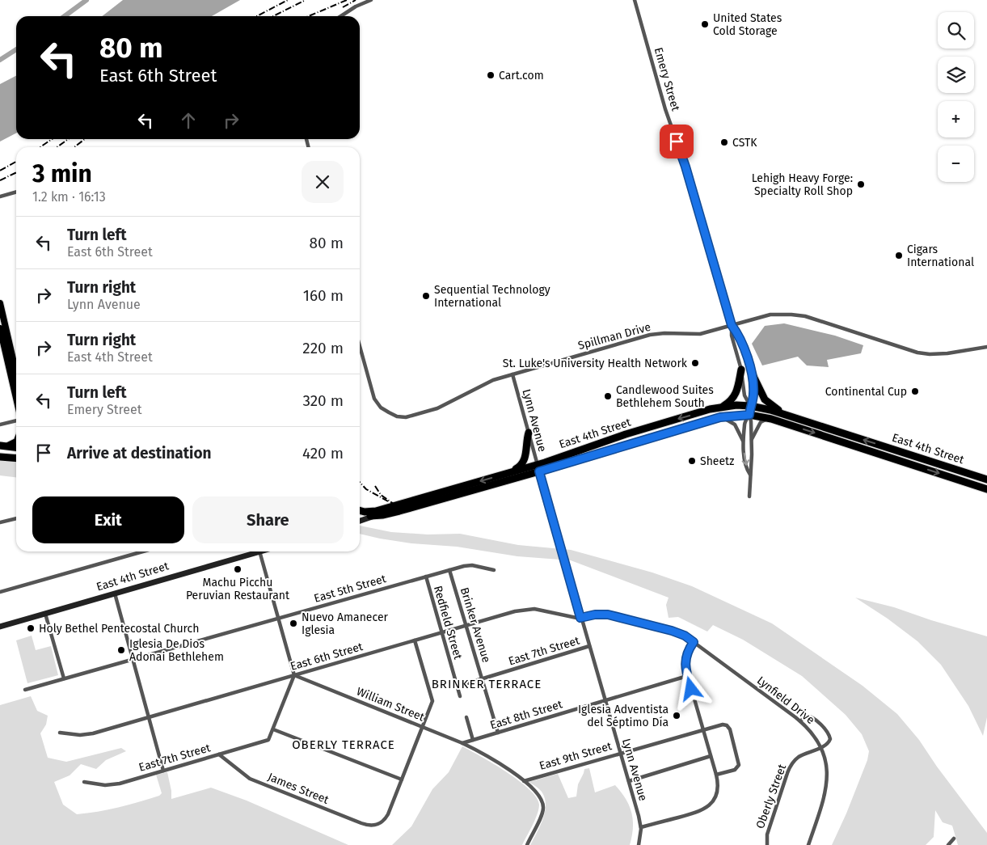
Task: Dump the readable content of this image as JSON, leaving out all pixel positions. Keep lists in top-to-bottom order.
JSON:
{
  "streets": {
    "highway": ["East 4th Street"],
    "street": [
      "Emery Street",
      "Spillman Drive",
      "Lynn Avenue",
      "East 5th Street",
      "Redfield Street",
      "Brinker Avenue",
      "East 7th Street",
      "East 6th Street",
      "Lynfield Drive",
      "William Street",
      "East 8th Street",
      "East 9th Street",
      "James Street",
      "Oberly Street"
    ]
  },
  "crossings": [
    ["Emery Street", "Spillman Drive"],
    ["Emery Street", "East 4th Street"],
    ["Spillman Drive", "Lynn Avenue"],
    ["Lynn Avenue", "East 4th Street"],
    ["Lynn Avenue", "East 7th Street"],
    ["Lynn Avenue", "East 6th Street"],
    ["Lynn Avenue", "East 8th Street"],
    ["Lynn Avenue", "East 9th Street"],
    ["East 5th Street", "Redfield Street"],
    ["East 5th Street", "Brinker Avenue"],
    ["Redfield Street", "East 7th Street"],
    ["Redfield Street", "East 6th Street"],
    ["Brinker Avenue", "East 7th Street"],
    ["Brinker Avenue", "East 6th Street"],
    ["Brinker Avenue", "East 8th Street"],
    ["East 7th Street", "James Street"],
    ["East 6th Street", "Lynfield Drive"],
    ["East 6th Street", "William Street"],
    ["Lynfield Drive", "Oberly Street"],
    ["William Street", "East 8th Street"],
    ["William Street", "East 9th Street"]
  ],
  "districts": ["BRINKER TERRACE", "OBERLY TERRACE"],
  "places": [
    "United States Cold Storage",
    "Cart.com",
    "CSTK",
    "Lehigh Heavy Forge: Specialty Roll Shop",
    "Cigars International",
    "Sequential Technology International",
    "St. Luke's University Health Network",
    "Continental Cup",
    "Candlewood Suites Bethlehem South",
    "Sheetz",
    "Machu Picchu Peruvian Restaurant",
    "Nuevo Amanecer Iglesia",
    "Holy Bethel Pentecostal Church",
    "Iglesia De Dios Adonai Bethlehem",
    "Iglesia Adventista del Séptimo Día"
  ],
  "page": {
    "map_buttons": ["+", "−"],
    "turn": ["80 m", "East 6th Street"],
    "heading": ["3 min", "1.2 km · 16:13"],
    "list": [
      {
        "name": "Turn left",
        "note": "East 6th Street",
        "value": "80 m"
      },
      {
        "name": "Turn right",
        "note": "Lynn Avenue",
        "value": "160 m"
      },
      {
        "name": "Turn right",
        "note": "East 4th Street",
        "value": "220 m"
      },
      {
        "name": "Turn left",
        "note": "Emery Street",
        "value": "320 m"
      },
      {
        "name": "Arrive at destination",
        "value": "420 m"
      }
    ],
    "buttons": ["Exit", "Share"]
  }
}
